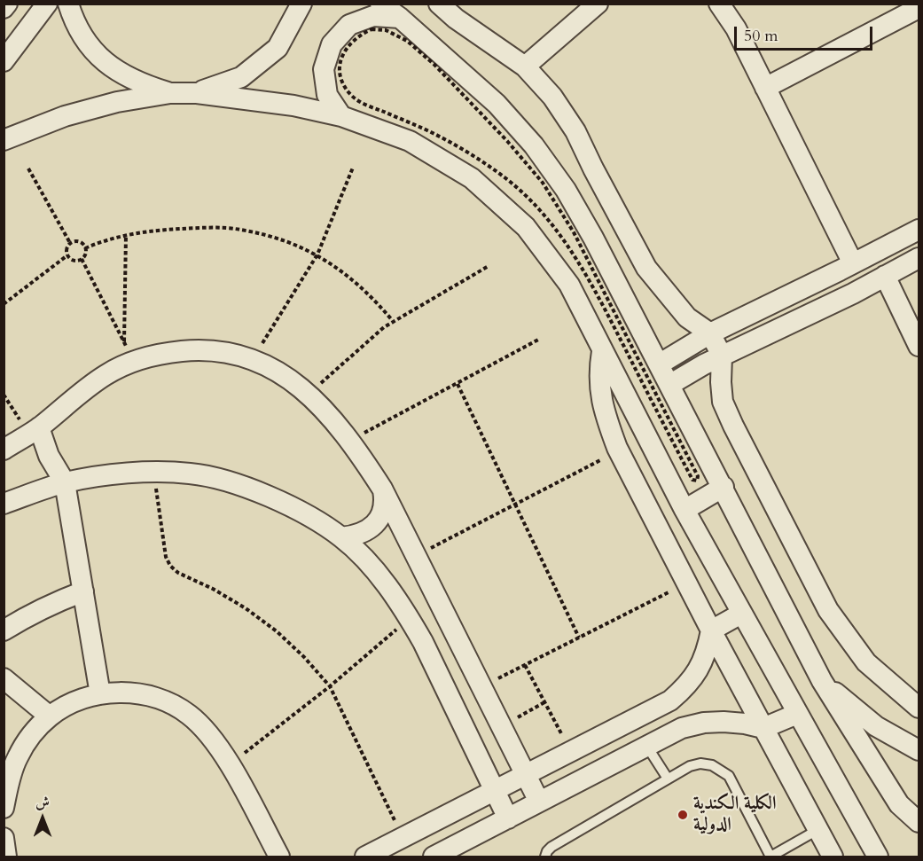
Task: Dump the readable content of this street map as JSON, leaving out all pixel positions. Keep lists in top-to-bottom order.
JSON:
{
  "places": ["الكلية الكندية الدولية"],
  "scale_bar": "50 m",
  "north": "top"
}
